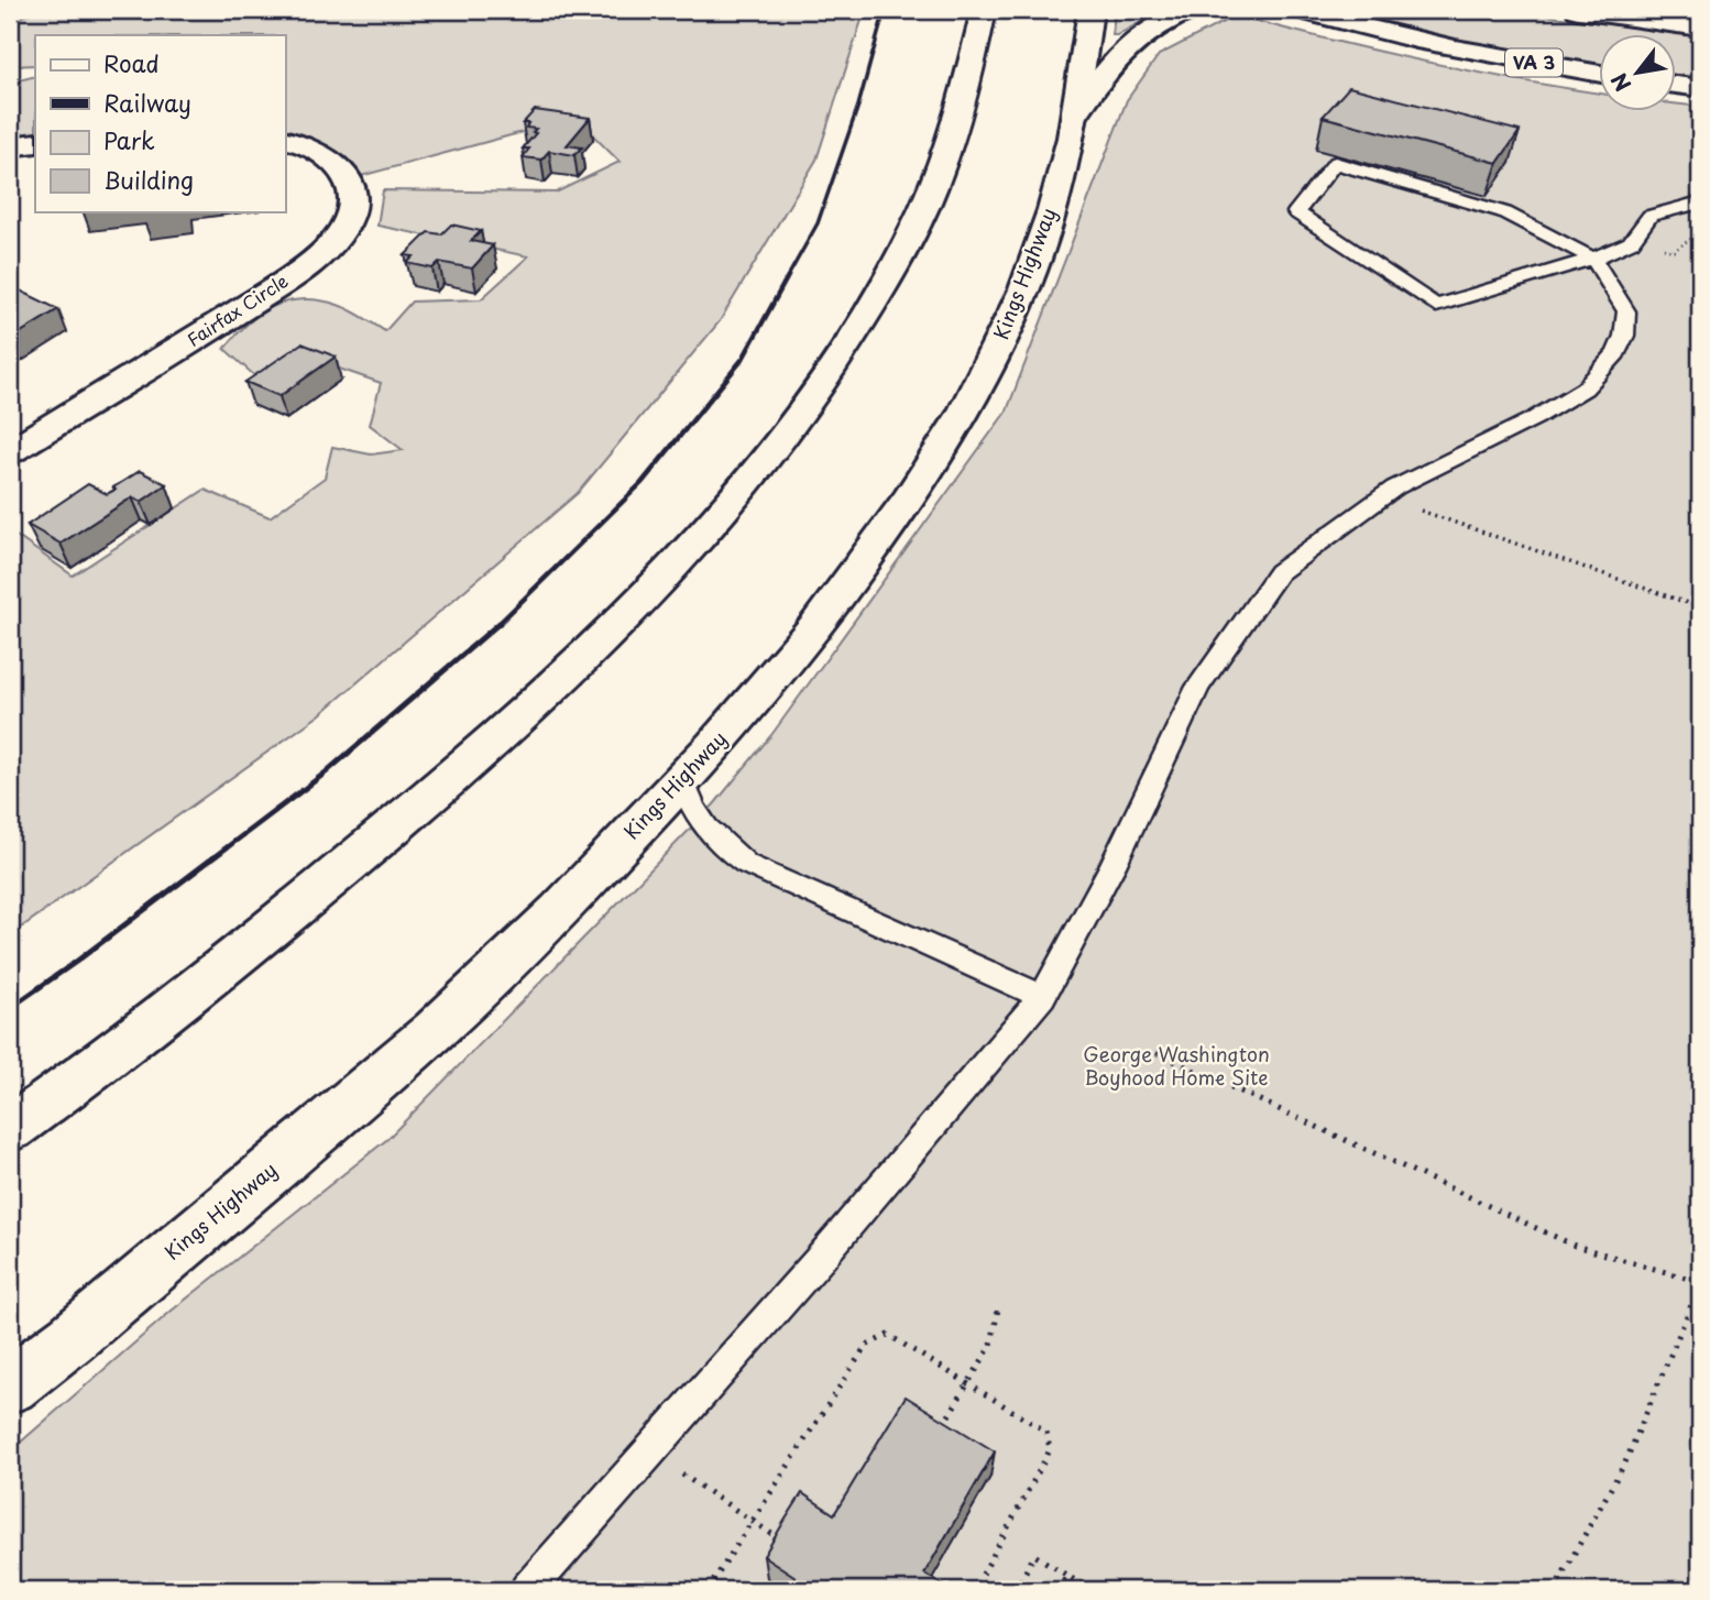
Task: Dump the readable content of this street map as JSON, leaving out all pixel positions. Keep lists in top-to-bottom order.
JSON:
{
  "streets": {
    "main road": ["VA 3", "Kings Highway", "Fairfax Circle"]
  },
  "parks": ["George Washington Boyhood Home Site"],
  "legend": [
    "Road",
    "Railway",
    "Park",
    "Building"
  ],
  "north": "bottom left"
}
